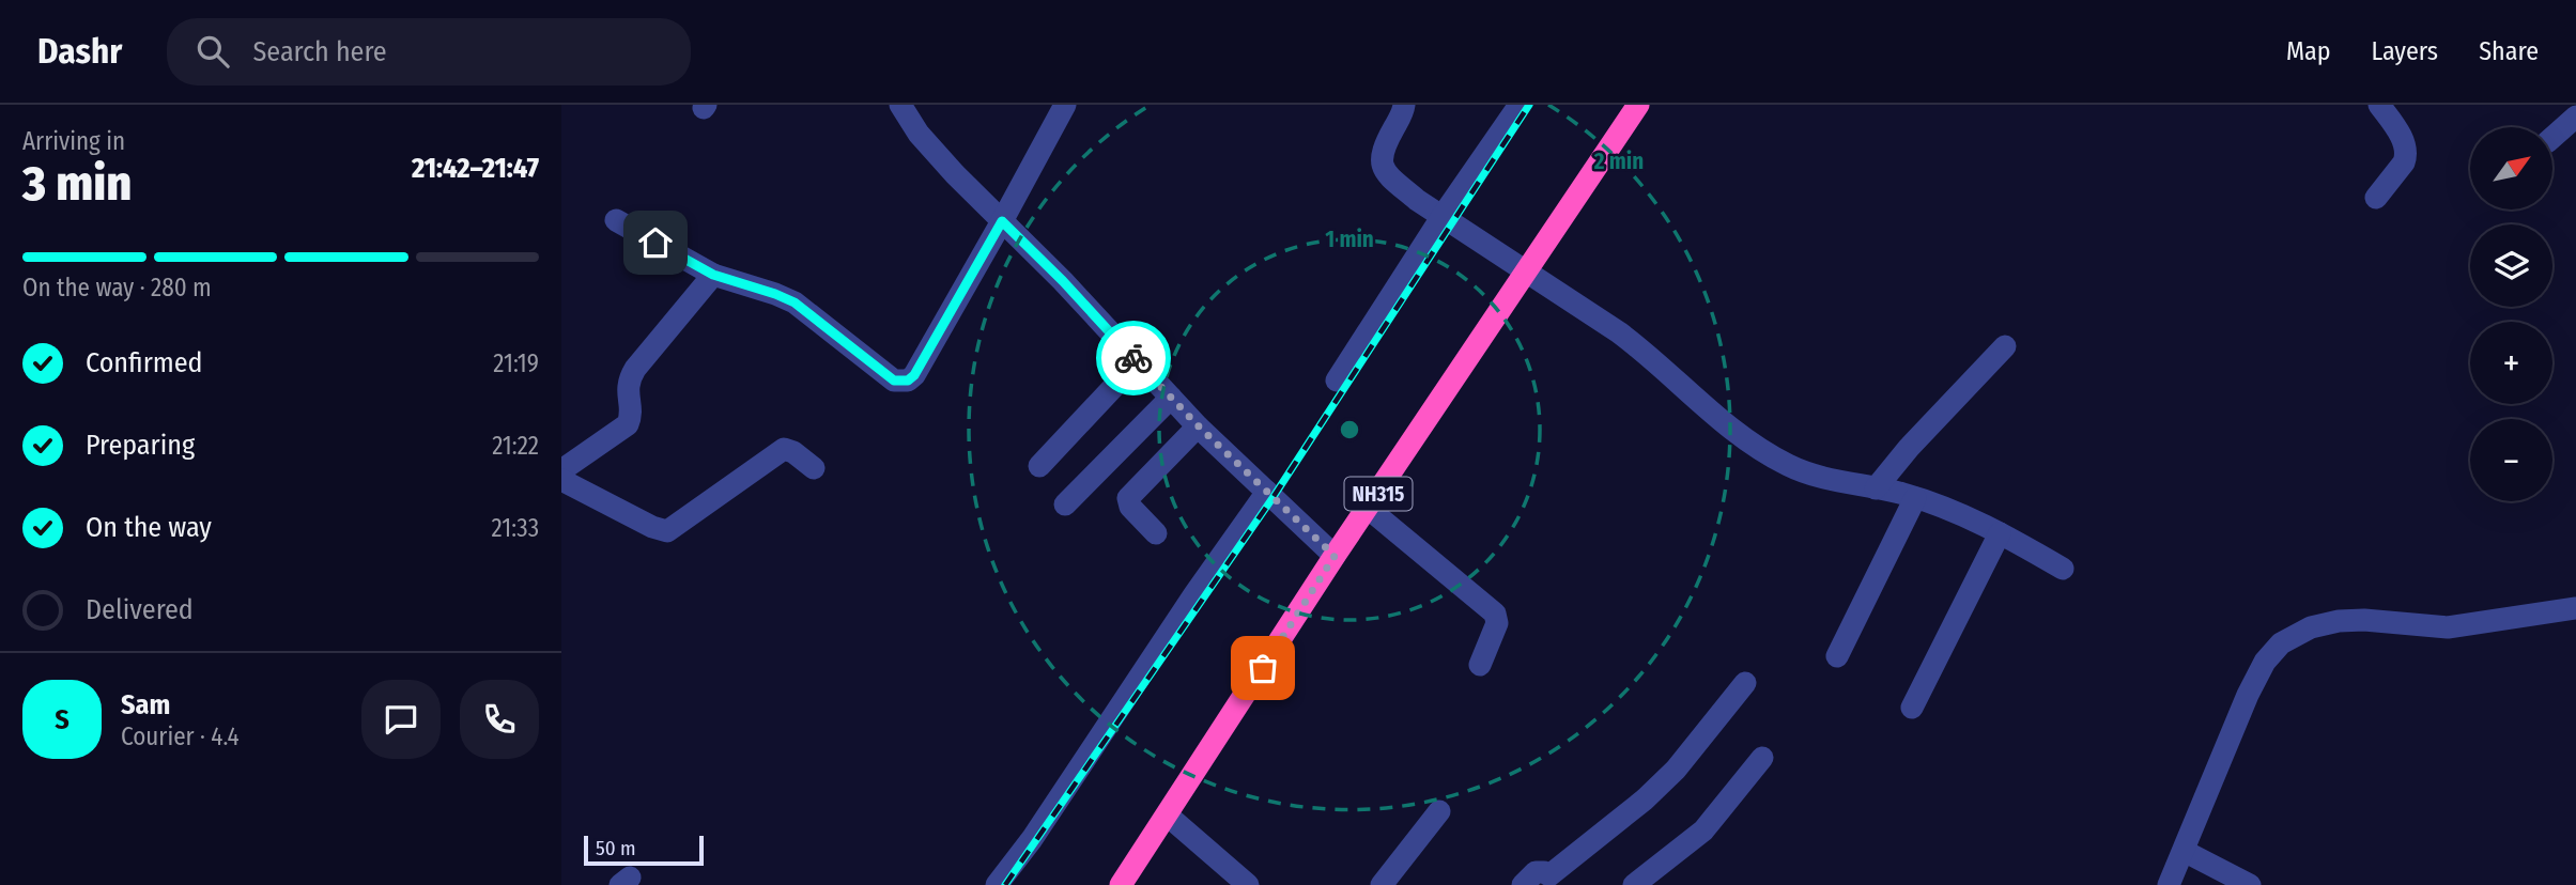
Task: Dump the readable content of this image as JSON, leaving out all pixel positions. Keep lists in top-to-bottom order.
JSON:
{
  "streets": {
    "highway": ["NH315"]
  },
  "scale_bar": "50 m",
  "north": "top right",
  "page": {
    "header": "Dashr",
    "search": "Search here",
    "nav": ["Map", "Layers", "Share"],
    "heading": ["3 min", "Arriving in", "21:42–21:47"],
    "panel": ["Sam", "Courier · 4.4"],
    "map_buttons": ["+", "−"],
    "bar": "On the way · 280 m",
    "list": [
      ["Confirmed", "21:19"],
      ["Preparing", "21:22"],
      ["On the way", "21:33"],
      "Delivered"
    ],
    "round": "S",
    "scale": "50 m"
  },
  "rings": ["2 min", "1 min"]
}
